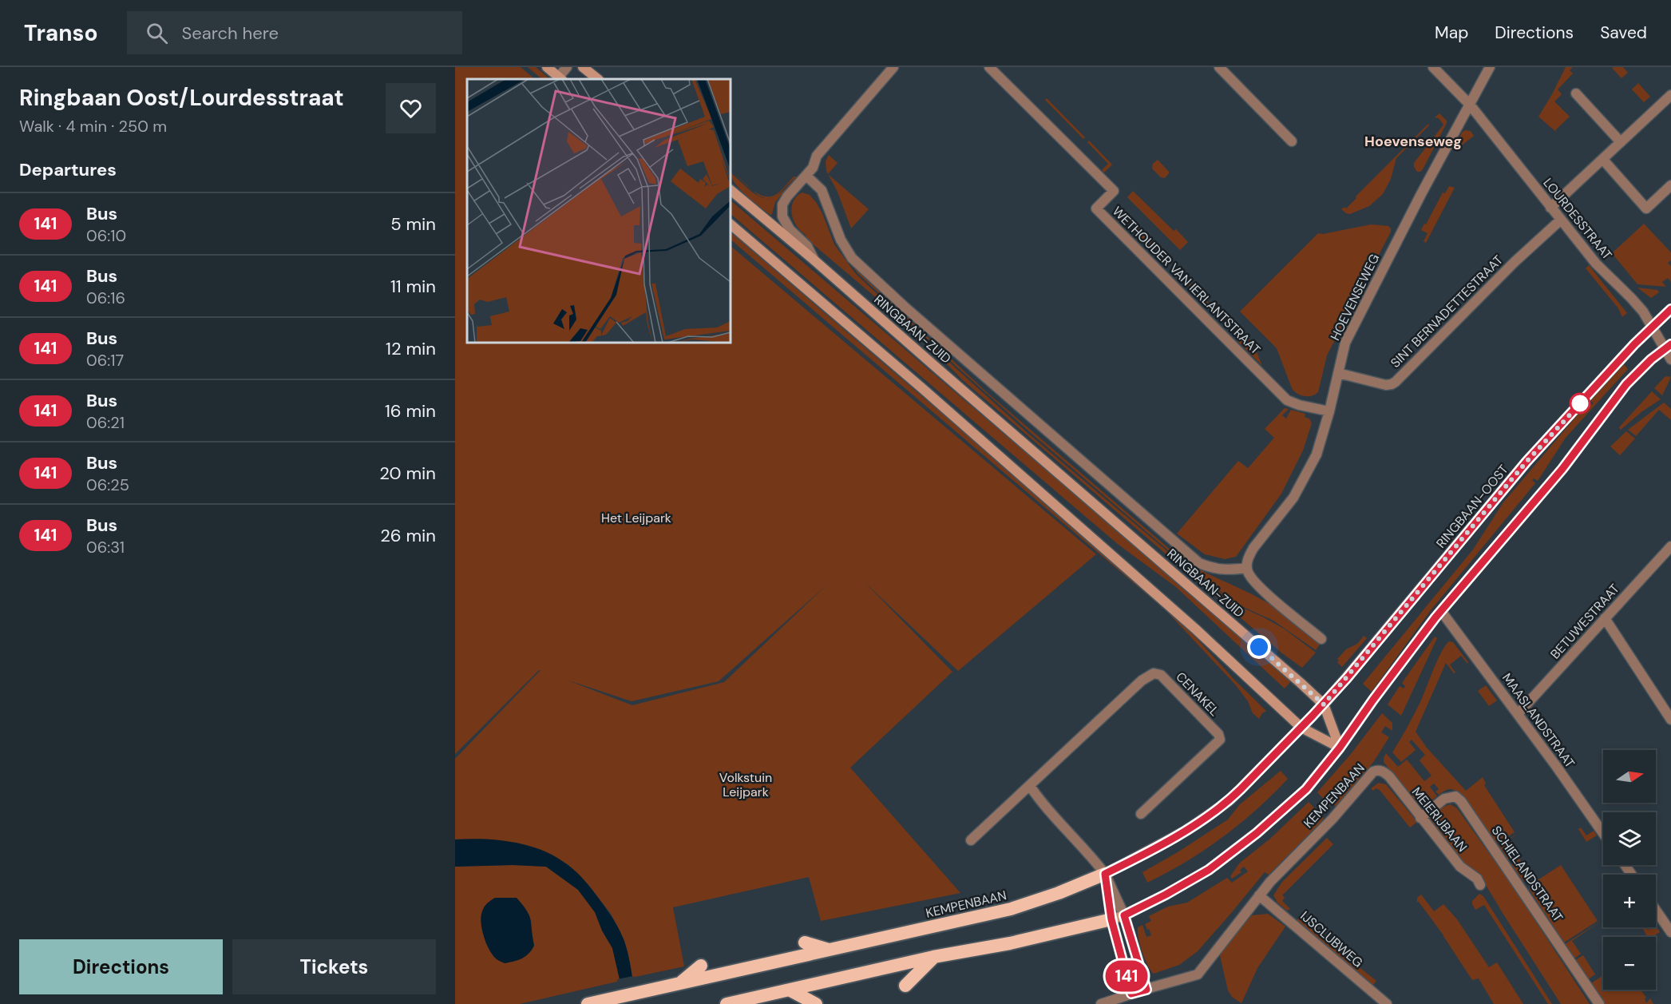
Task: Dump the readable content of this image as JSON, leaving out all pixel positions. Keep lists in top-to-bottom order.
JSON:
{
  "streets": {
    "highway": ["KEMPENBAAN"],
    "main road": ["RINGBAAN-ZUID", "RINGBAAN-OOST"],
    "street": [
      "LOURDESSTRAAT",
      "WETHOUDER VAN IERLANTSTRAAT",
      "HOEVENSEWEG",
      "SINT BERNADETTESTRAAT",
      "BETUWESTRAAT",
      "CENAKEL",
      "MAASLANDSTRAAT",
      "MEIERIJBAAN",
      "SCHIELANDSTRAAT",
      "IJSCLUBWEG"
    ]
  },
  "crossings": [
    ["LOURDESSTRAAT", "HOEVENSEWEG"],
    ["LOURDESSTRAAT", "SINT BERNADETTESTRAAT"],
    ["LOURDESSTRAAT", "RINGBAAN-OOST"],
    ["WETHOUDER VAN IERLANTSTRAAT", "HOEVENSEWEG"],
    ["HOEVENSEWEG", "SINT BERNADETTESTRAAT"],
    ["HOEVENSEWEG", "RINGBAAN-ZUID"],
    ["RINGBAAN-ZUID", "RINGBAAN-OOST"],
    ["RINGBAAN-ZUID", "KEMPENBAAN"],
    ["RINGBAAN-OOST", "KEMPENBAAN"],
    ["BETUWESTRAAT", "MAASLANDSTRAAT"],
    ["KEMPENBAAN", "MEIERIJBAAN"],
    ["KEMPENBAAN", "IJSCLUBWEG"],
    ["MEIERIJBAAN", "SCHIELANDSTRAAT"]
  ],
  "districts": ["Hoevenseweg"],
  "parks": ["Het Leijpark", "Volkstuin Leijpark"],
  "lines": ["bus line 141"],
  "north": "right",
  "page": {
    "header": "Transo",
    "search": "Search here",
    "nav": ["Map", "Directions", "Saved"],
    "heading": [
      ["Ringbaan Oost/Lourdesstraat", "Walk · 4 min · 250 m"],
      "Departures"
    ],
    "on_map": "141",
    "list": [
      {
        "mark": "141",
        "name": "Bus",
        "note": "06:10",
        "value": "5 min"
      },
      {
        "mark": "141",
        "name": "Bus",
        "note": "06:16",
        "value": "11 min"
      },
      {
        "mark": "141",
        "name": "Bus",
        "note": "06:17",
        "value": "12 min"
      },
      {
        "mark": "141",
        "name": "Bus",
        "note": "06:21",
        "value": "16 min"
      },
      {
        "mark": "141",
        "name": "Bus",
        "note": "06:25",
        "value": "20 min"
      },
      {
        "mark": "141",
        "name": "Bus",
        "note": "06:31",
        "value": "26 min"
      }
    ],
    "map_buttons": ["+", "−"],
    "buttons": ["Directions", "Tickets"]
  }
}
